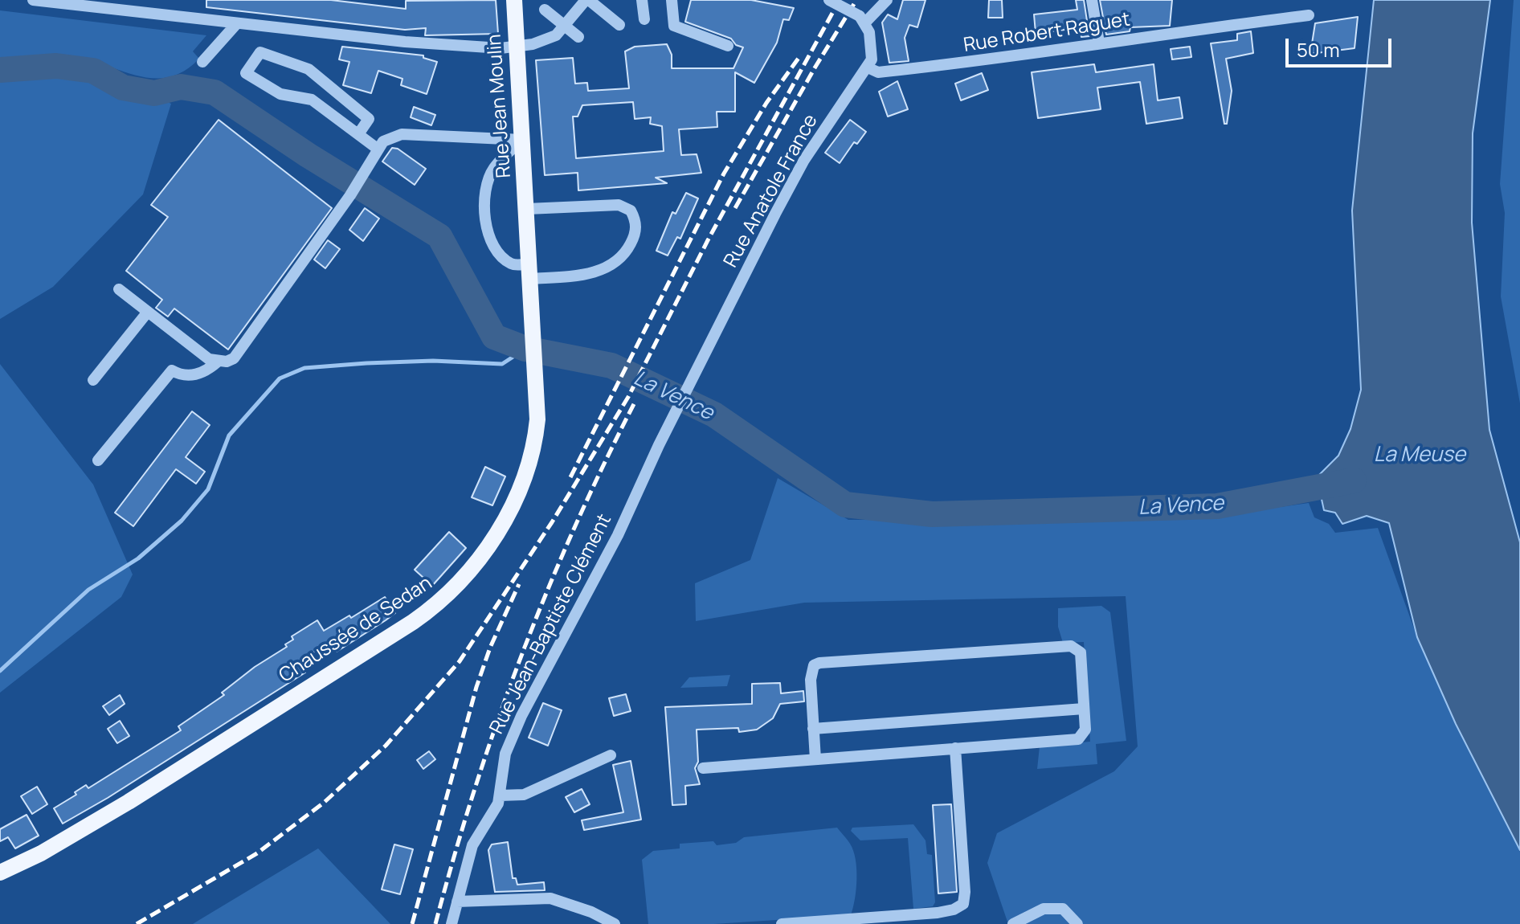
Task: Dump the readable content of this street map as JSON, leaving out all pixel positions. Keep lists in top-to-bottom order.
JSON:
{
  "streets": {
    "main road": ["Rue Jean Moulin", "Chaussée de Sedan"],
    "street": ["Rue Robert Raguet", "Rue Anatole France", "Rue Jean-Baptiste Clément"]
  },
  "crossings": [
    ["Rue Robert Raguet", "Rue Anatole France"],
    ["Rue Jean Moulin", "Chaussée de Sedan"],
    ["Rue Anatole France", "Rue Jean-Baptiste Clément"]
  ],
  "water": ["La Vence", "La Meuse"],
  "scale_bar": "50 m"
}
